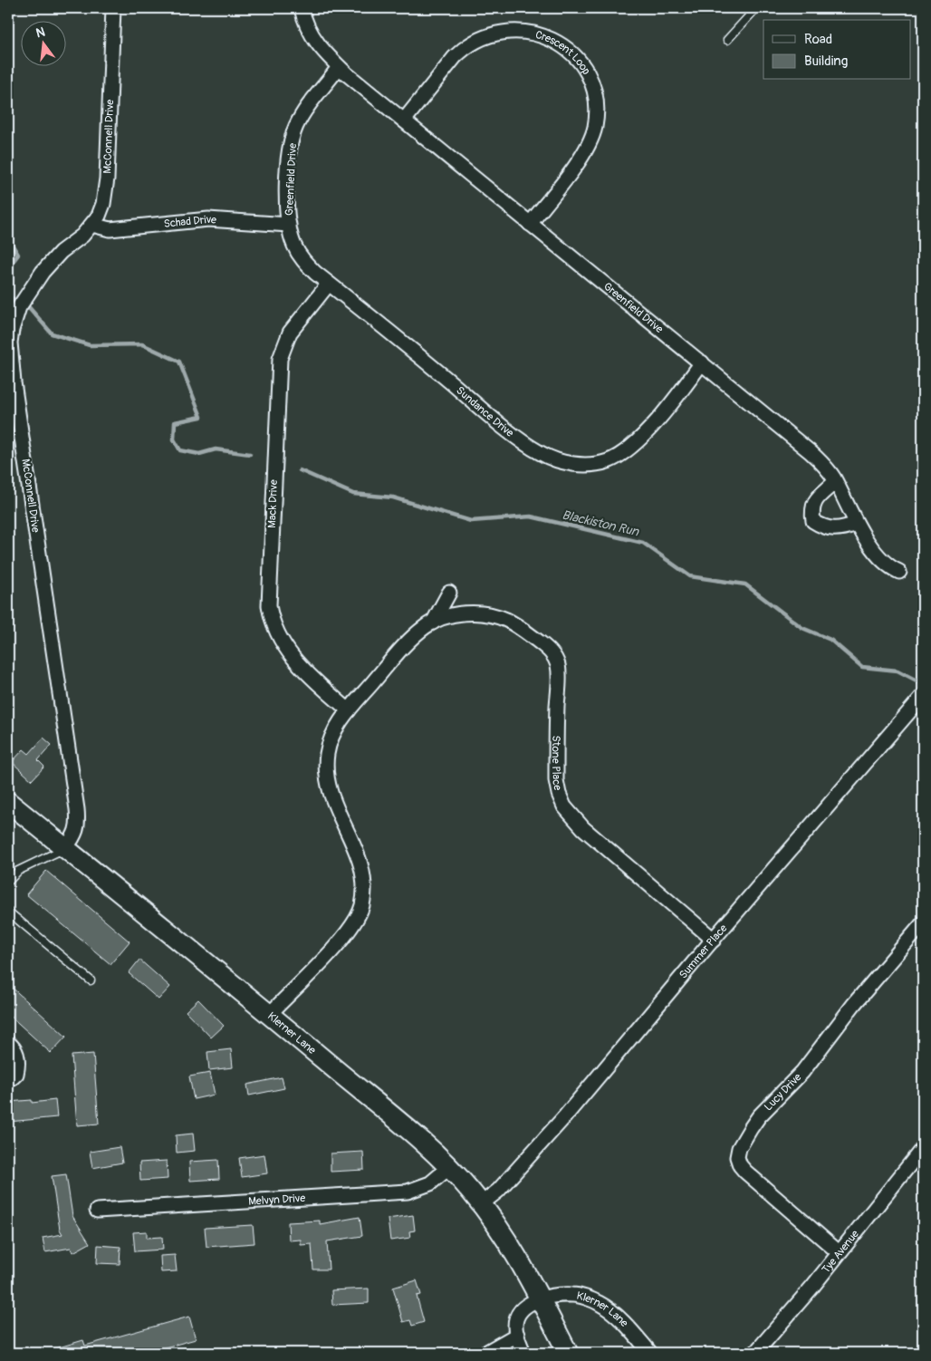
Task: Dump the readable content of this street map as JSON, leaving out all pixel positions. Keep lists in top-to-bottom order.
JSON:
{
  "streets": {
    "street": [
      "Crescent Loop",
      "McConnell Drive",
      "Greenfield Drive",
      "Schad Drive",
      "Sundance Drive",
      "Mack Drive",
      "Stone Place",
      "Summer Place",
      "Klerner Lane",
      "Lucy Drive",
      "Melvyn Drive",
      "Tye Avenue"
    ]
  },
  "crossings": [
    ["Crescent Loop", "Greenfield Drive"],
    ["McConnell Drive", "Schad Drive"],
    ["McConnell Drive", "Klerner Lane"],
    ["Greenfield Drive", "Schad Drive"],
    ["Greenfield Drive", "Sundance Drive"],
    ["Schad Drive", "Sundance Drive"],
    ["Sundance Drive", "Mack Drive"],
    ["Mack Drive", "Stone Place"],
    ["Stone Place", "Summer Place"],
    ["Stone Place", "Klerner Lane"],
    ["Summer Place", "Klerner Lane"],
    ["Klerner Lane", "Melvyn Drive"],
    ["Lucy Drive", "Tye Avenue"]
  ],
  "water": ["Blackiston Run"],
  "legend": ["Road", "Building"],
  "north": "top"
}
